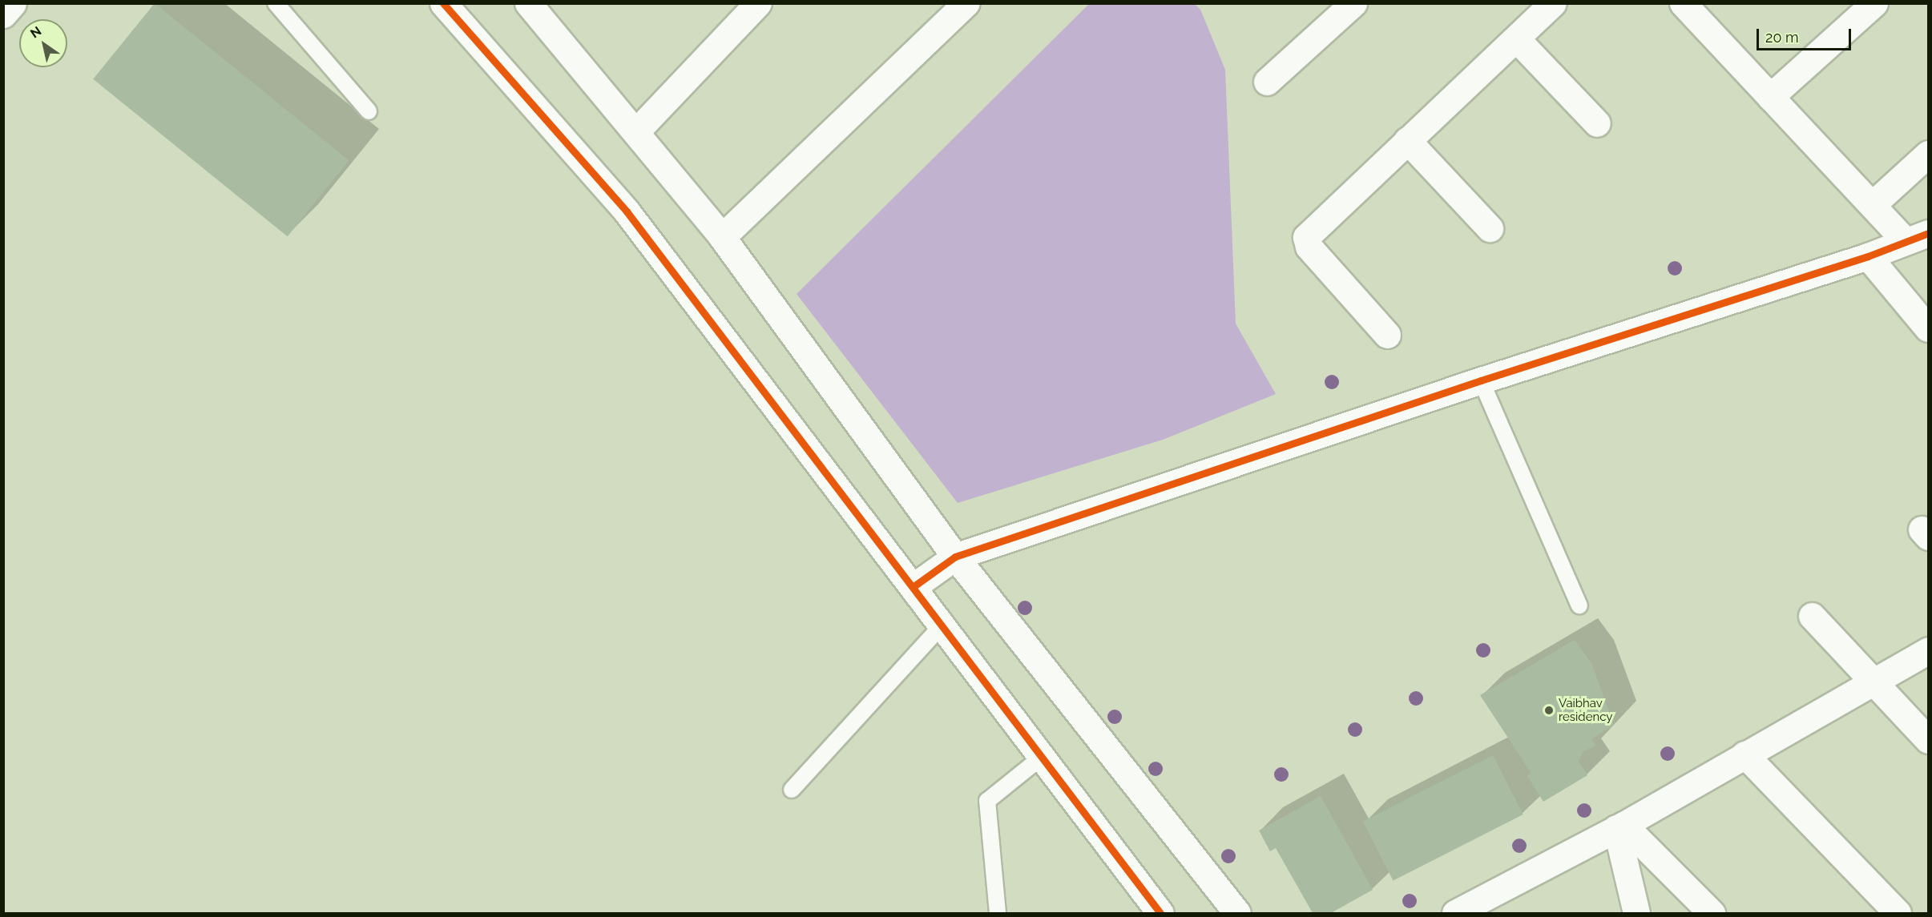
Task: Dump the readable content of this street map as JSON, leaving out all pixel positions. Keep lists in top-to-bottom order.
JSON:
{
  "places": ["Vaibhav residency"],
  "scale_bar": "20 m",
  "north": "top left"
}
